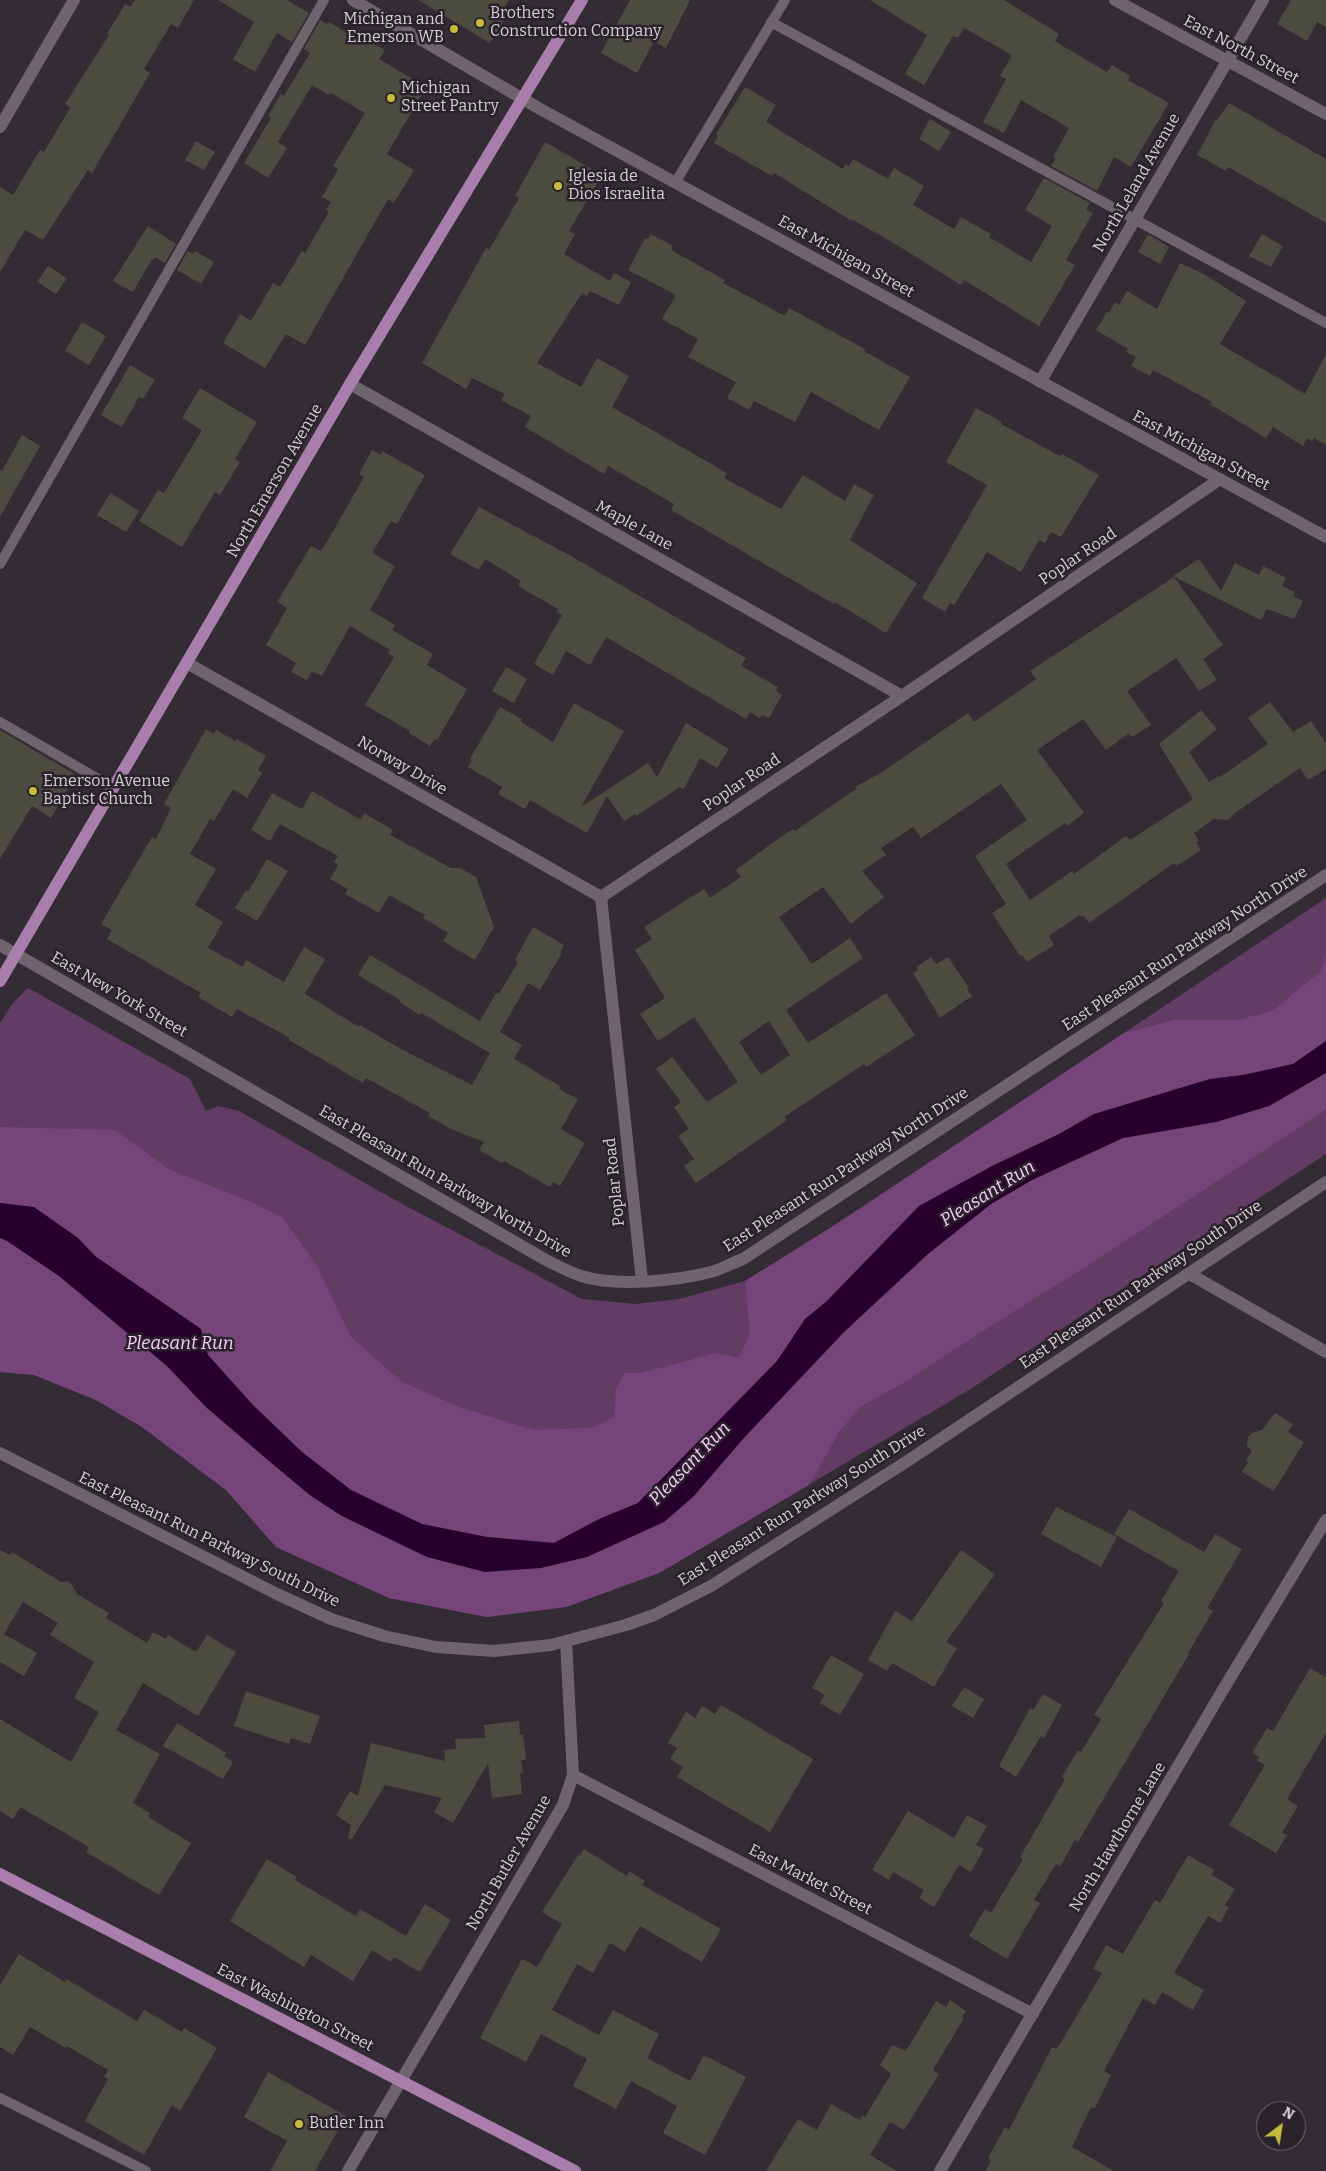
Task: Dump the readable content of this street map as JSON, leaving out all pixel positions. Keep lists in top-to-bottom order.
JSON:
{
  "streets": {
    "main road": ["North Emerson Avenue", "East Washington Street"],
    "street": [
      "East North Street",
      "North Leland Avenue",
      "East Michigan Street",
      "Maple Lane",
      "Poplar Road",
      "Norway Drive",
      "East Pleasant Run Parkway North Drive",
      "East New York Street",
      "East Pleasant Run Parkway South Drive",
      "North Hawthorne Lane",
      "North Butler Avenue",
      "East Market Street"
    ]
  },
  "crossings": [
    ["East North Street", "North Leland Avenue"],
    ["North Leland Avenue", "East Michigan Street"],
    ["East Michigan Street", "North Emerson Avenue"],
    ["East Michigan Street", "Poplar Road"],
    ["North Emerson Avenue", "Maple Lane"],
    ["North Emerson Avenue", "Norway Drive"],
    ["North Emerson Avenue", "East New York Street"],
    ["Maple Lane", "Poplar Road"],
    ["Poplar Road", "Norway Drive"],
    ["Poplar Road", "East Pleasant Run Parkway North Drive"],
    ["East Pleasant Run Parkway North Drive", "East New York Street"],
    ["East Pleasant Run Parkway South Drive", "North Butler Avenue"],
    ["North Hawthorne Lane", "East Market Street"],
    ["North Butler Avenue", "East Market Street"],
    ["North Butler Avenue", "East Washington Street"]
  ],
  "water": ["Pleasant Run"],
  "places": [
    "Brothers Construction Company",
    "Michigan and Emerson WB",
    "Michigan Street Pantry",
    "Iglesia de Dios Israelita",
    "Emerson Avenue Baptist Church",
    "Butler Inn"
  ],
  "north": "top right"
}
